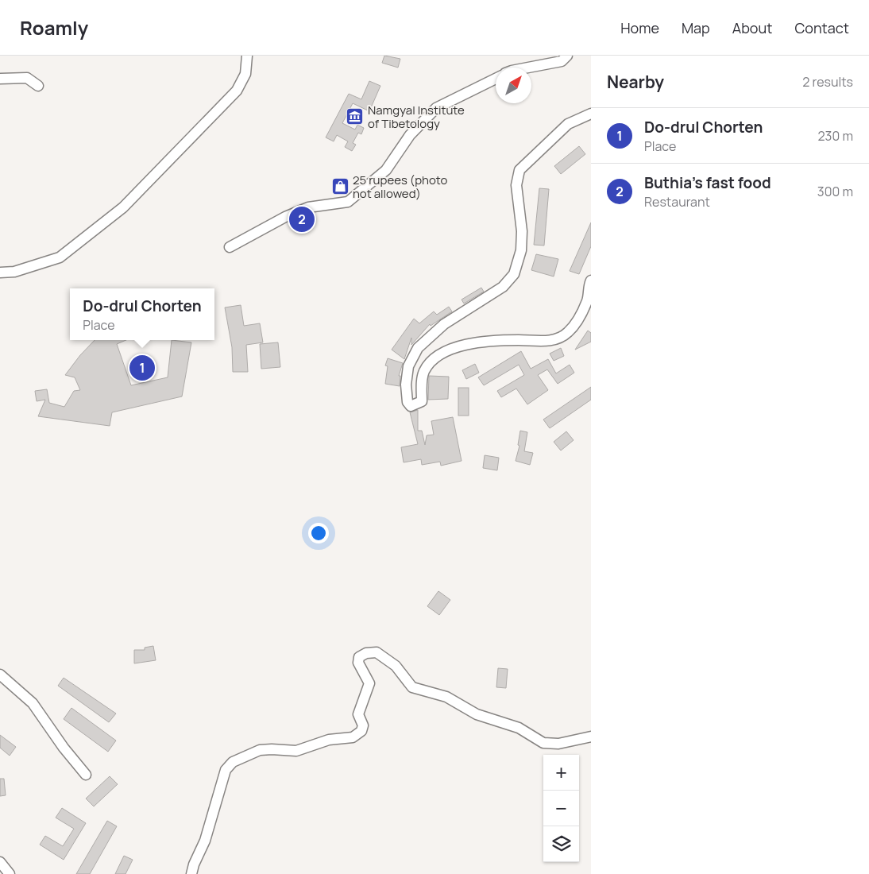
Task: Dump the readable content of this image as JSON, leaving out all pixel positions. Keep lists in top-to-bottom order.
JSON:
{
  "places": {
    "museum": ["Namgyal Institute of Tibetology"],
    "shop": ["25 rupees (photo not allowed)"]
  },
  "north": "top right",
  "page": {
    "header": "Roamly",
    "nav": [
      "Home",
      "Map",
      "About",
      "Contact"
    ],
    "heading": ["Nearby", "2 results"],
    "list": [
      {
        "mark": "1",
        "name": "Do-drul Chorten",
        "note": "Place",
        "value": "230 m"
      },
      {
        "mark": "2",
        "name": "Buthia's fast food",
        "note": "Restaurant",
        "value": "300 m"
      }
    ],
    "pins": ["2", "1"],
    "popup": ["Do-drul Chorten", "Place"],
    "map_buttons": ["+", "−"]
  }
}
